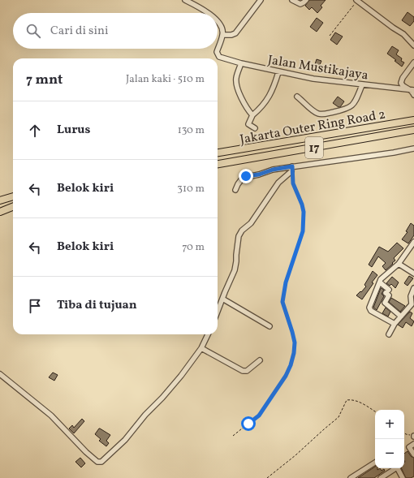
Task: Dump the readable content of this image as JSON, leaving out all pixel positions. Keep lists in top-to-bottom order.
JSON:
{
  "streets": {
    "highway": ["Jakarta Outer Ring Road 2", "17"],
    "street": ["Jalan Mustikajaya"]
  },
  "page": {
    "search": "Cari di sini",
    "heading": ["7 mnt", "Jalan kaki · 510 m"],
    "list": [
      ["Lurus", "130 m"],
      ["Belok kiri", "310 m"],
      ["Belok kiri", "70 m"],
      "Tiba di tujuan"
    ],
    "map_buttons": ["+", "−"]
  }
}
